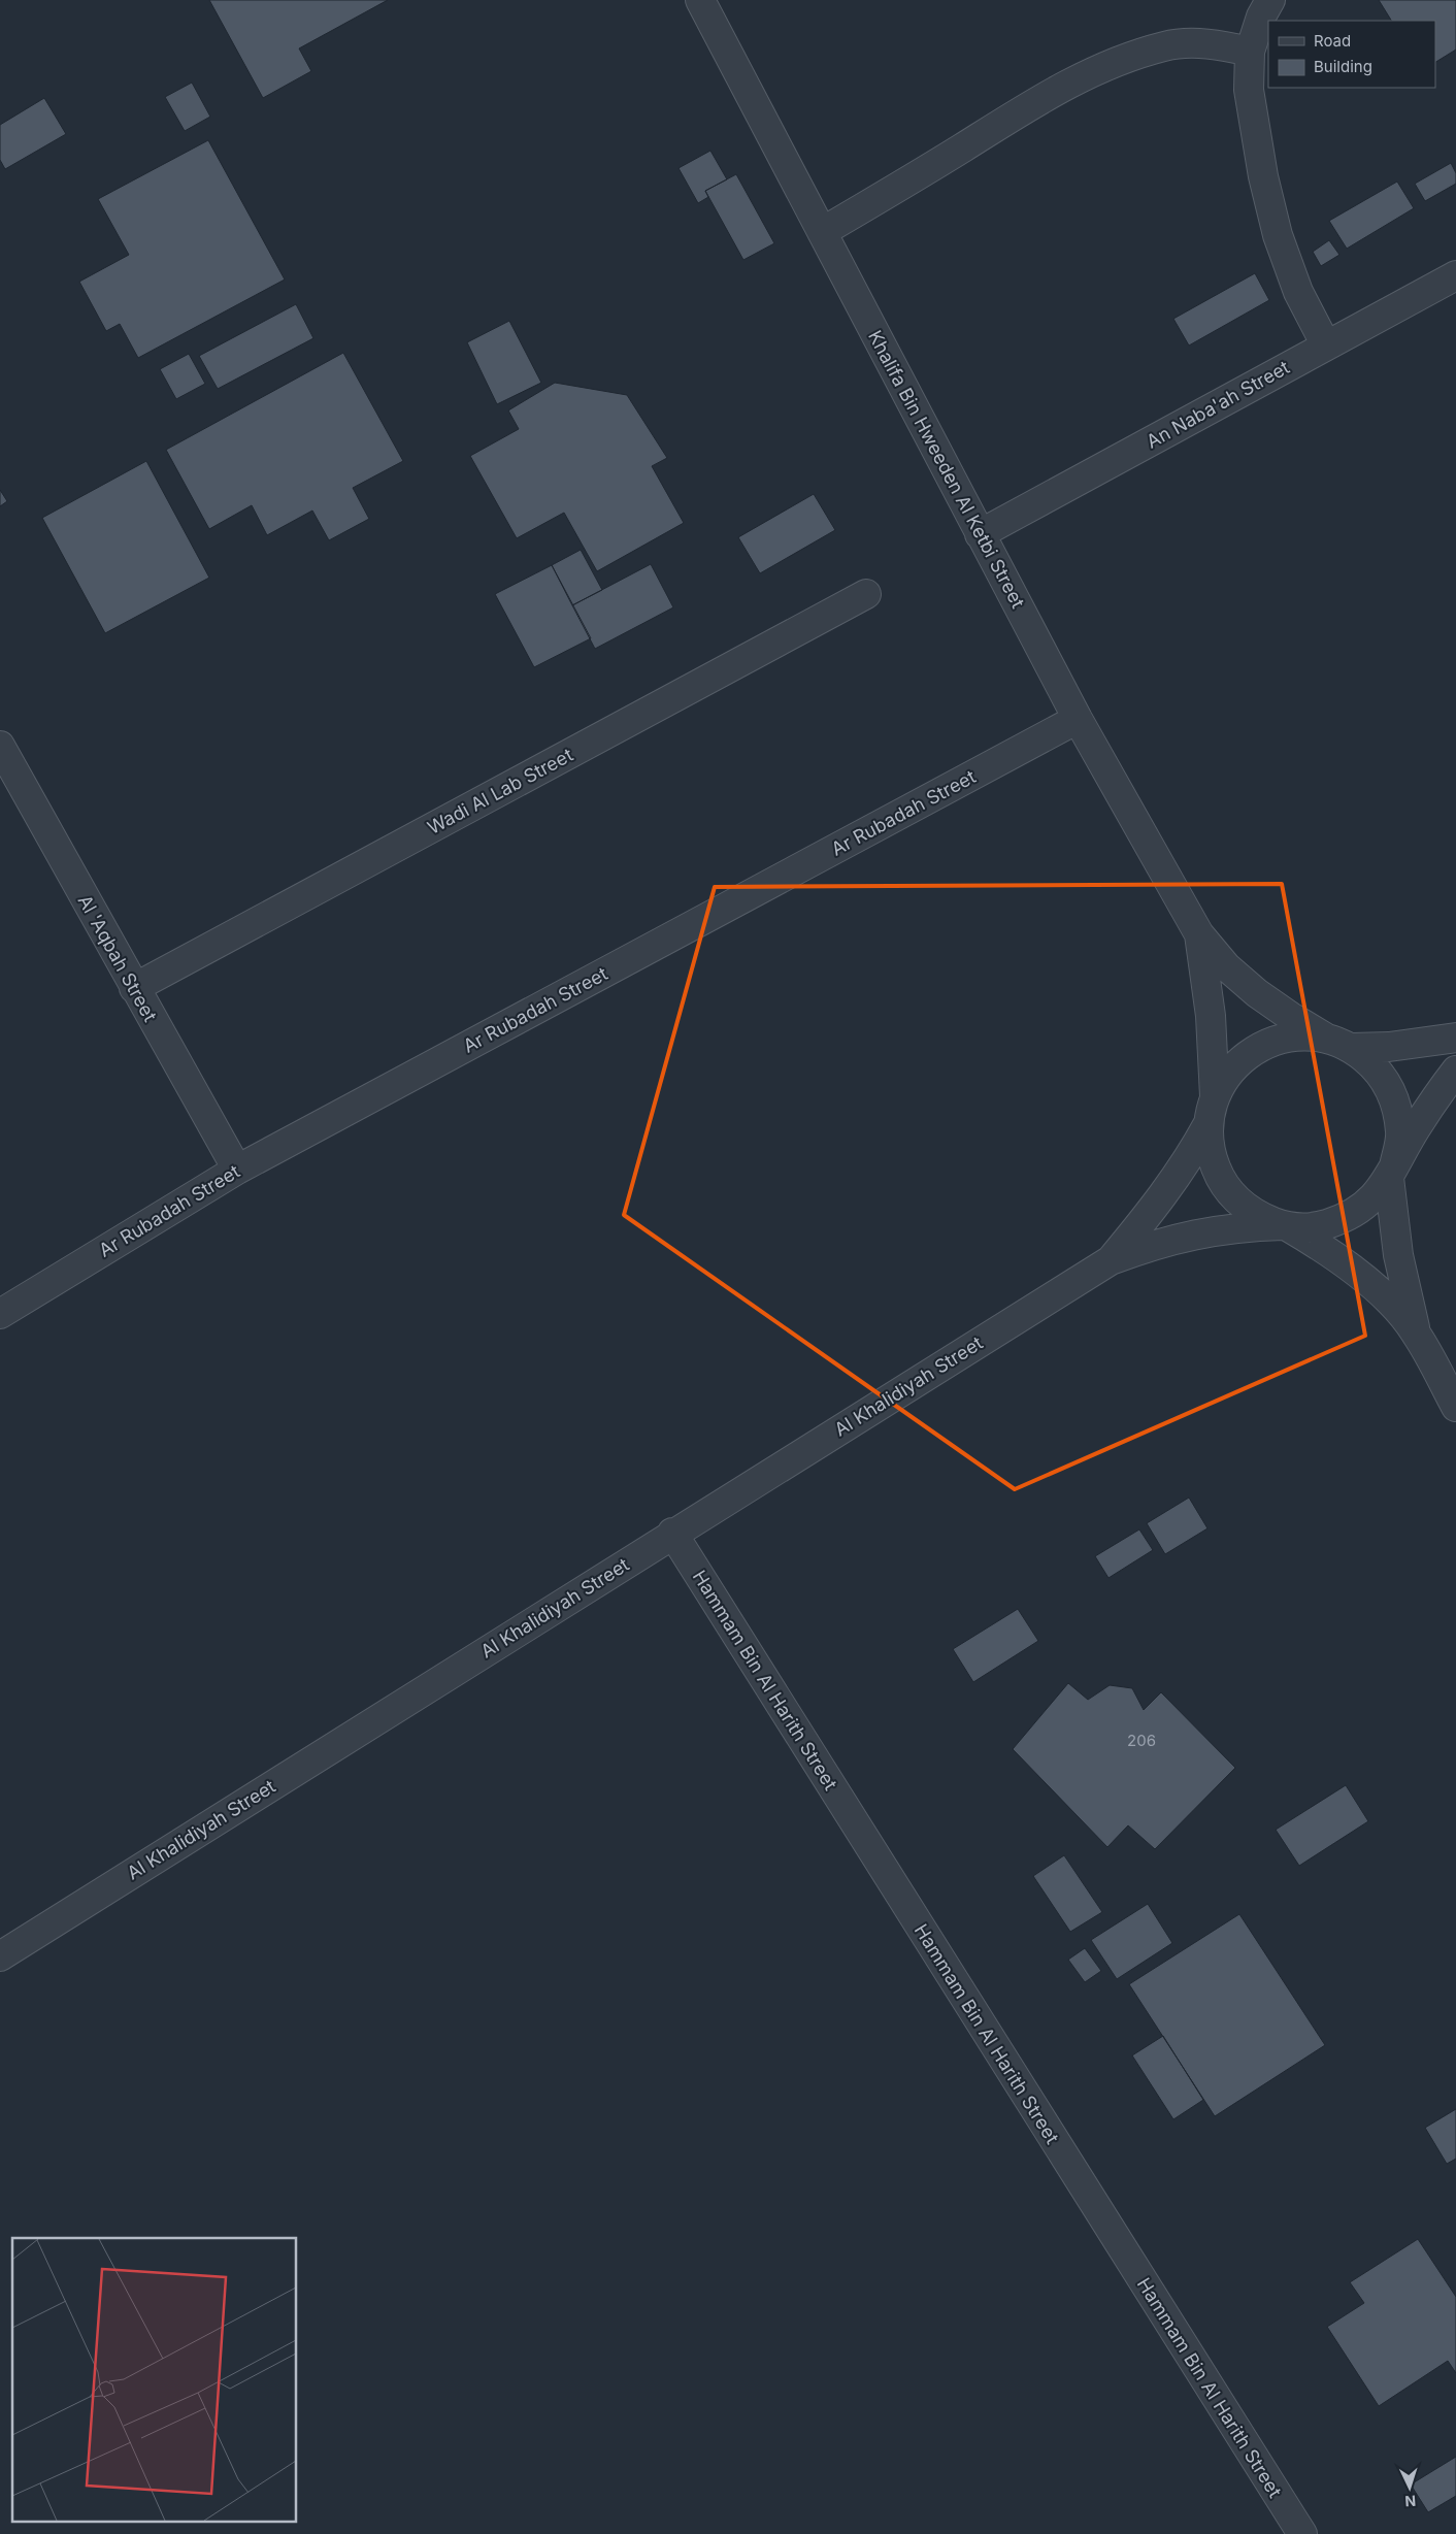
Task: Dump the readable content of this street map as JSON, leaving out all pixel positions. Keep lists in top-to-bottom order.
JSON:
{
  "streets": {
    "street": [
      "An Naba'ah Street",
      "Khalifa Bin Hweeden Al Ketbi Street",
      "Wadi Al Lab Street",
      "Ar Rubadah Street",
      "Al 'Aqbah Street",
      "Al Khalidiyah Street",
      "Hammam Bin Al Harith Street"
    ]
  },
  "crossings": [
    ["An Naba'ah Street", "Khalifa Bin Hweeden Al Ketbi Street"],
    ["Khalifa Bin Hweeden Al Ketbi Street", "Ar Rubadah Street"],
    ["Wadi Al Lab Street", "Al 'Aqbah Street"],
    ["Ar Rubadah Street", "Al 'Aqbah Street"],
    ["Al Khalidiyah Street", "Hammam Bin Al Harith Street"]
  ],
  "house_numbers": ["206"],
  "legend": ["Road", "Building"],
  "north": "bottom"
}
